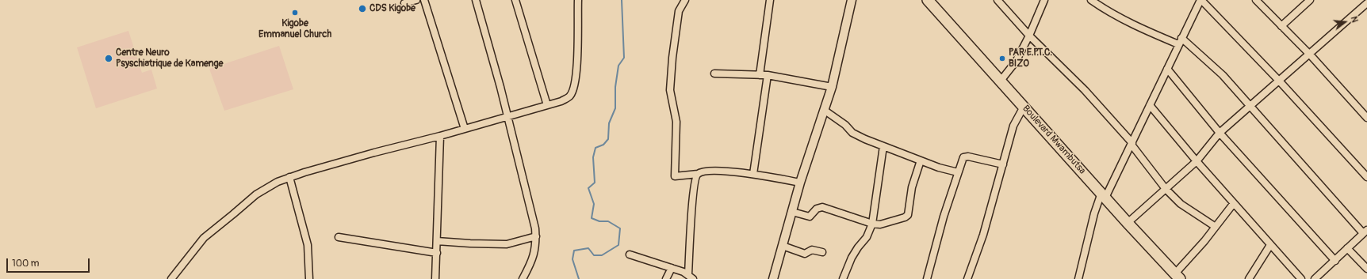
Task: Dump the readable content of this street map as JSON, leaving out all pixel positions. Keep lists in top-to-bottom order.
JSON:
{
  "streets": {
    "highway": ["Boulevard Mwambutsa"]
  },
  "places": [
    "CDS Kigobe",
    "Kigobe Emmanuel Church",
    "Centre Neuro Psyschiatrique de Kamenge",
    "PAR E.P.T.C. BIZO"
  ],
  "scale_bar": "100 m",
  "north": "right"
}
